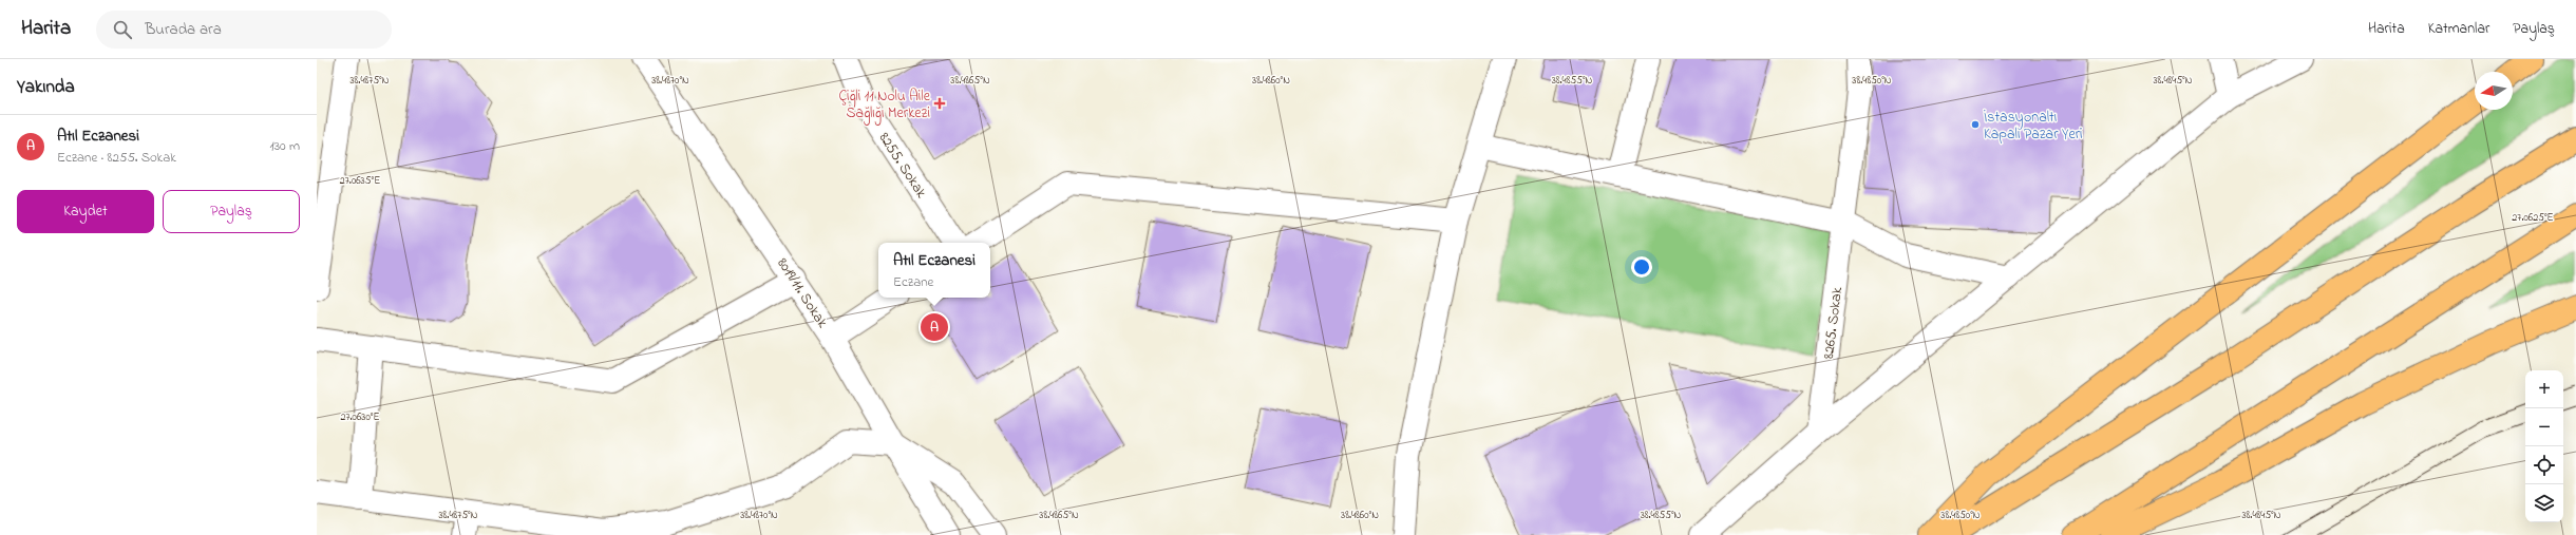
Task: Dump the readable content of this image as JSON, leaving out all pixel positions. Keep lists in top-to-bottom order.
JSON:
{
  "streets": {
    "street": ["8255. Sokak", "8019/11. Sokak", "8265. Sokak"]
  },
  "places": {
    "health": ["Çiğli 11 Nolu Aile Sağlığı Merkezi"],
    "other": ["İstasyonaltı Kapalı Pazar Yeri"]
  },
  "north": "left",
  "page": {
    "header": "Harita",
    "search": "Burada ara",
    "nav": ["Harita", "Katmanlar", "Paylaş"],
    "heading": "Yakında",
    "list": [
      {
        "mark": "A",
        "name": "Atıl Eczanesi",
        "note": "Eczane · 8255. Sokak",
        "value": "130 m"
      }
    ],
    "buttons": ["Kaydet", "Paylaş"],
    "popup": ["Atıl Eczanesi", "Eczane"],
    "pins": "A",
    "map_buttons": ["+", "−"]
  },
  "coordinates": [
    "38.4875°N",
    "38.4870°N",
    "38.4865°N",
    "38.4855°N",
    "38.4850°N",
    "38.4845°N",
    "38.4860°N",
    "27.0635°E",
    "27.0625°E",
    "27.0630°E"
  ]
}
